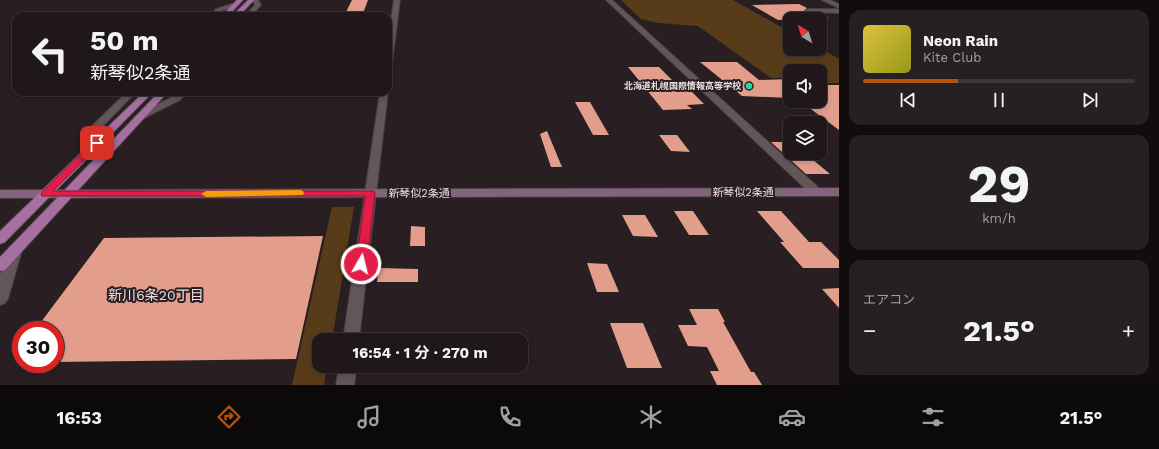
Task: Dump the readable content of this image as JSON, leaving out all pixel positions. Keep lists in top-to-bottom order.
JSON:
{
  "streets": {
    "street": ["新琴似2条通"]
  },
  "districts": ["新川6条20丁目"],
  "places": ["北海道札幌国際情報高等学校"],
  "north": "top left",
  "page": {
    "turn": ["50 m", "新琴似2条通"],
    "song": ["Neon Rain", "Kite Club"],
    "tile": [
      ["29", "km/h"],
      "エアコン"
    ],
    "heat": ["−", "21.5°", "+"],
    "limit": "30",
    "trip": "16:54 · 1 分 · 270 m",
    "tabs": ["16:53", "21.5°"]
  }
}
